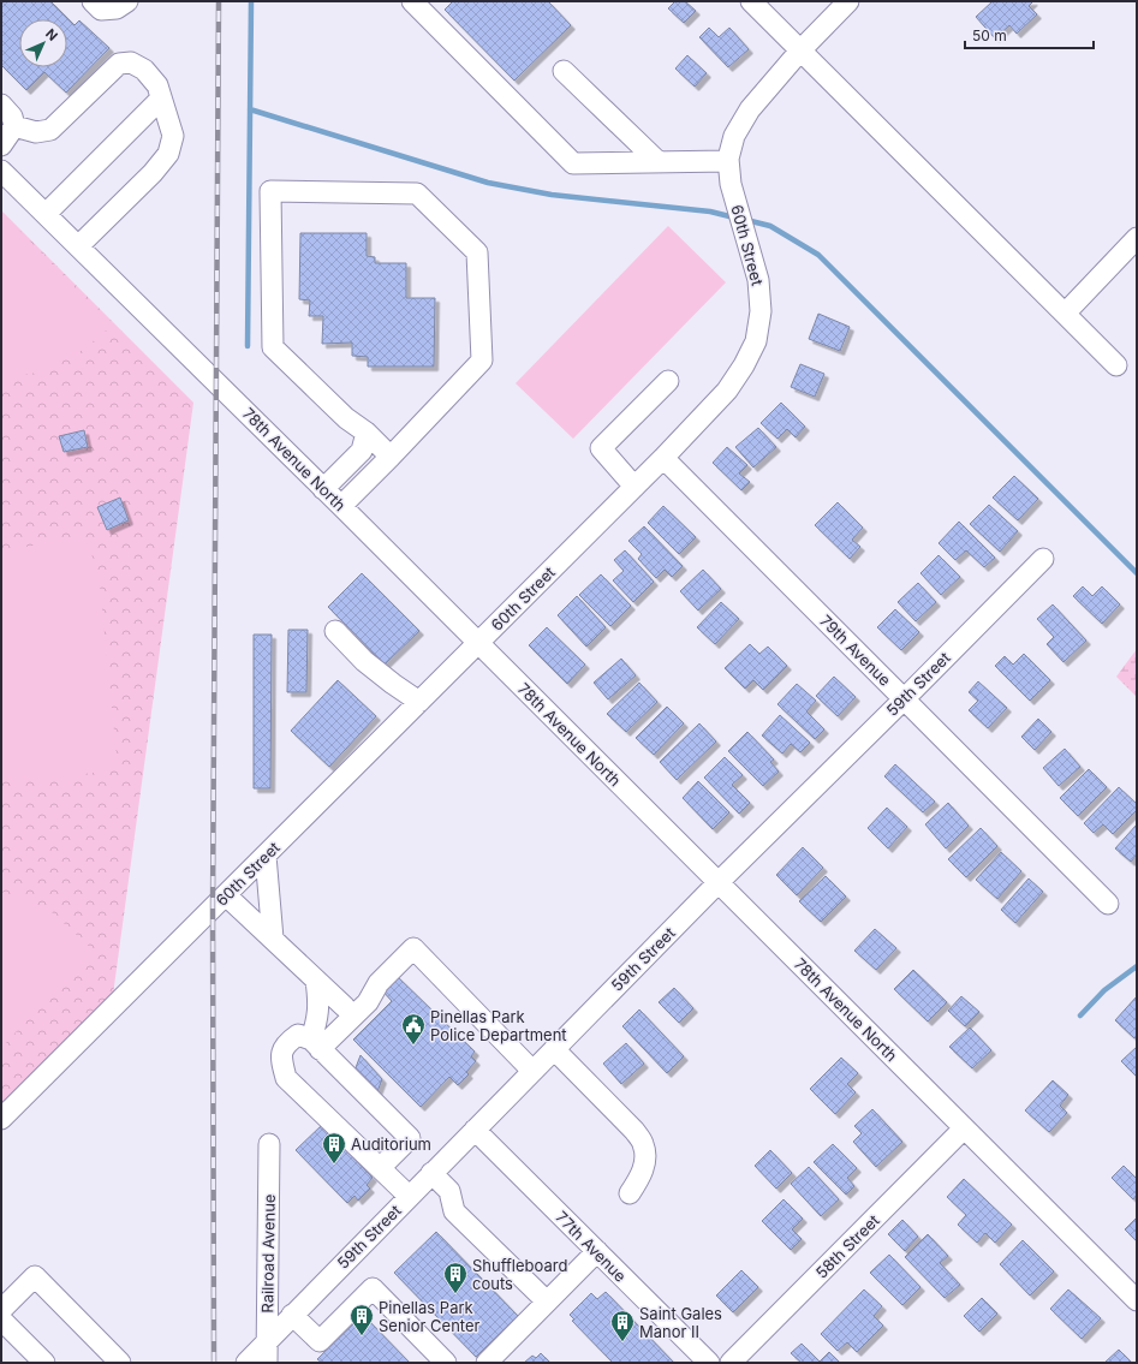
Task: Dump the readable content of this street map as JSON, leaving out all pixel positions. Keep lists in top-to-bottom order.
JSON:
{
  "streets": {
    "street": [
      "60th Street",
      "78th Avenue North",
      "79th Avenue",
      "59th Street",
      "77th Avenue",
      "58th Street",
      "Railroad Avenue"
    ]
  },
  "crossings": [
    ["60th Street", "78th Avenue North"],
    ["60th Street", "79th Avenue"],
    ["78th Avenue North", "59th Street"],
    ["78th Avenue North", "58th Street"],
    ["79th Avenue", "59th Street"],
    ["59th Street", "77th Avenue"],
    ["59th Street", "Railroad Avenue"]
  ],
  "places": {
    "public building": ["Pinellas Park Police Department"],
    "building": [
      "Auditorium",
      "Shuffleboard couts",
      "Pinellas Park Senior Center",
      "Saint Gales Manor II"
    ]
  },
  "scale_bar": "50 m",
  "north": "top right"
}
